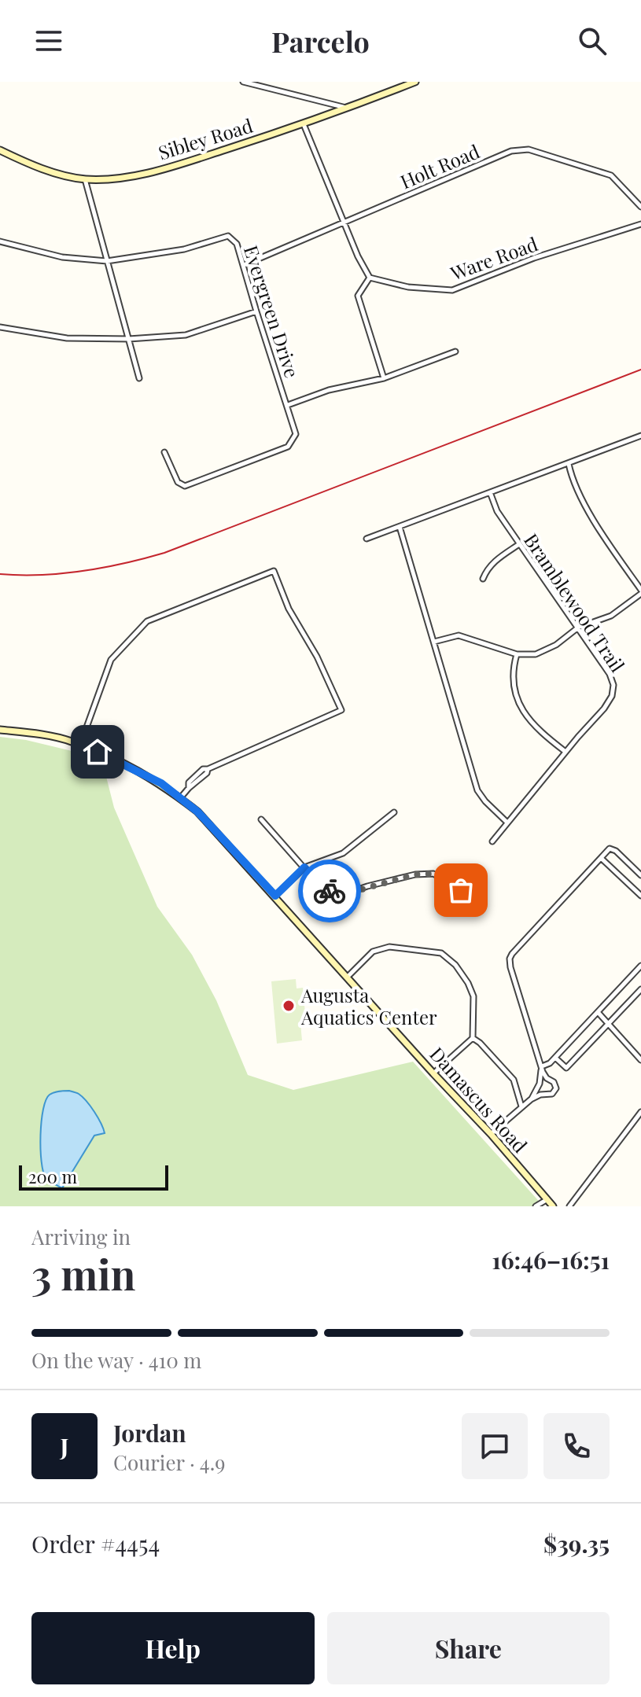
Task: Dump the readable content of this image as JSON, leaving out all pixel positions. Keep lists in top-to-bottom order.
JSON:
{
  "streets": {
    "street": [
      "Sibley Road",
      "Holt Road",
      "Ware Road",
      "Evergreen Drive",
      "Bramblewood Trail",
      "Damascus Road"
    ]
  },
  "crossings": [
    ["Holt Road", "Evergreen Drive"]
  ],
  "places": ["Augusta Aquatics Center"],
  "scale_bar": "200 m",
  "page": {
    "header": "Parcelo",
    "scale": "200 m",
    "heading": ["3 min", "Arriving in", "16:46–16:51"],
    "panel": [
      "Jordan",
      "Courier · 4.9",
      "Order #4454",
      "$39.35"
    ],
    "bar": "On the way · 410 m",
    "round": "J",
    "buttons": ["Help", "Share"]
  }
}
